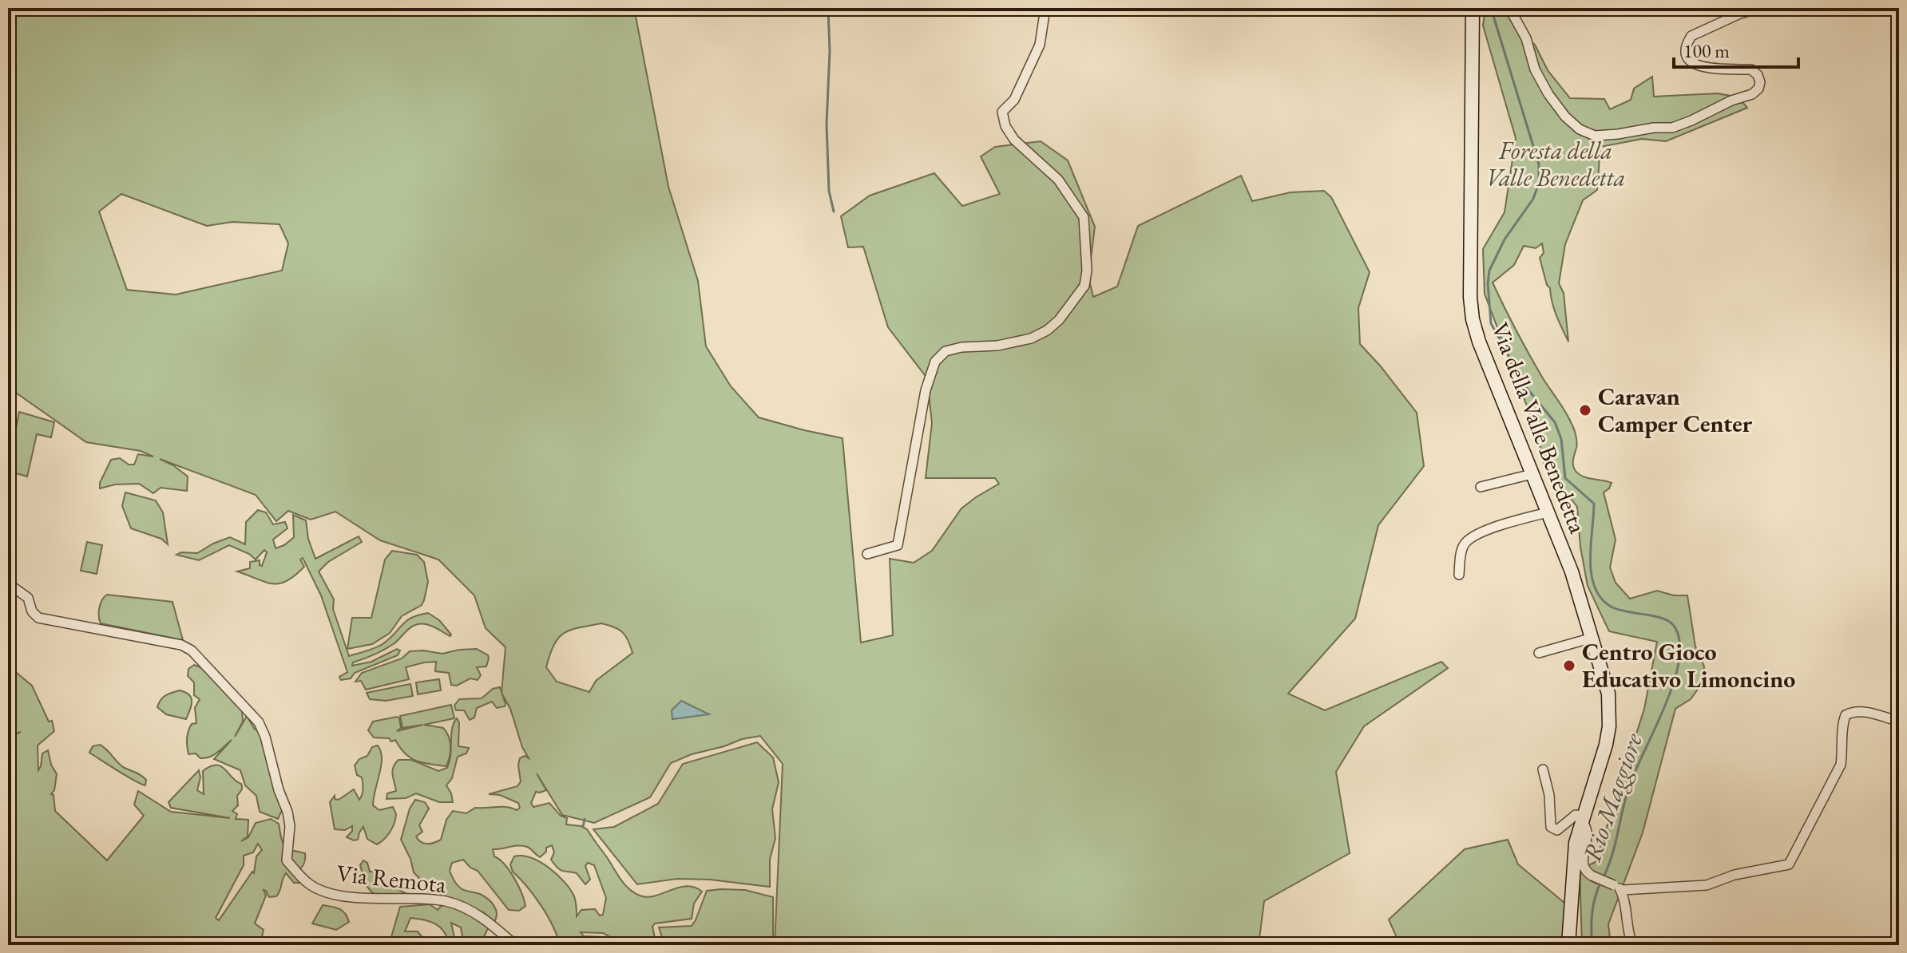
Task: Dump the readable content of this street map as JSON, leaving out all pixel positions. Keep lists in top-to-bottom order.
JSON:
{
  "streets": {
    "main road": ["Via della Valle Benedetta"],
    "street": ["Via Remota"]
  },
  "water": ["Rio Maggiore"],
  "parks": ["Foresta della Valle Benedetta"],
  "places": ["Caravan Camper Center", "Centro Gioco Educativo Limoncino"],
  "scale_bar": "100 m"
}
